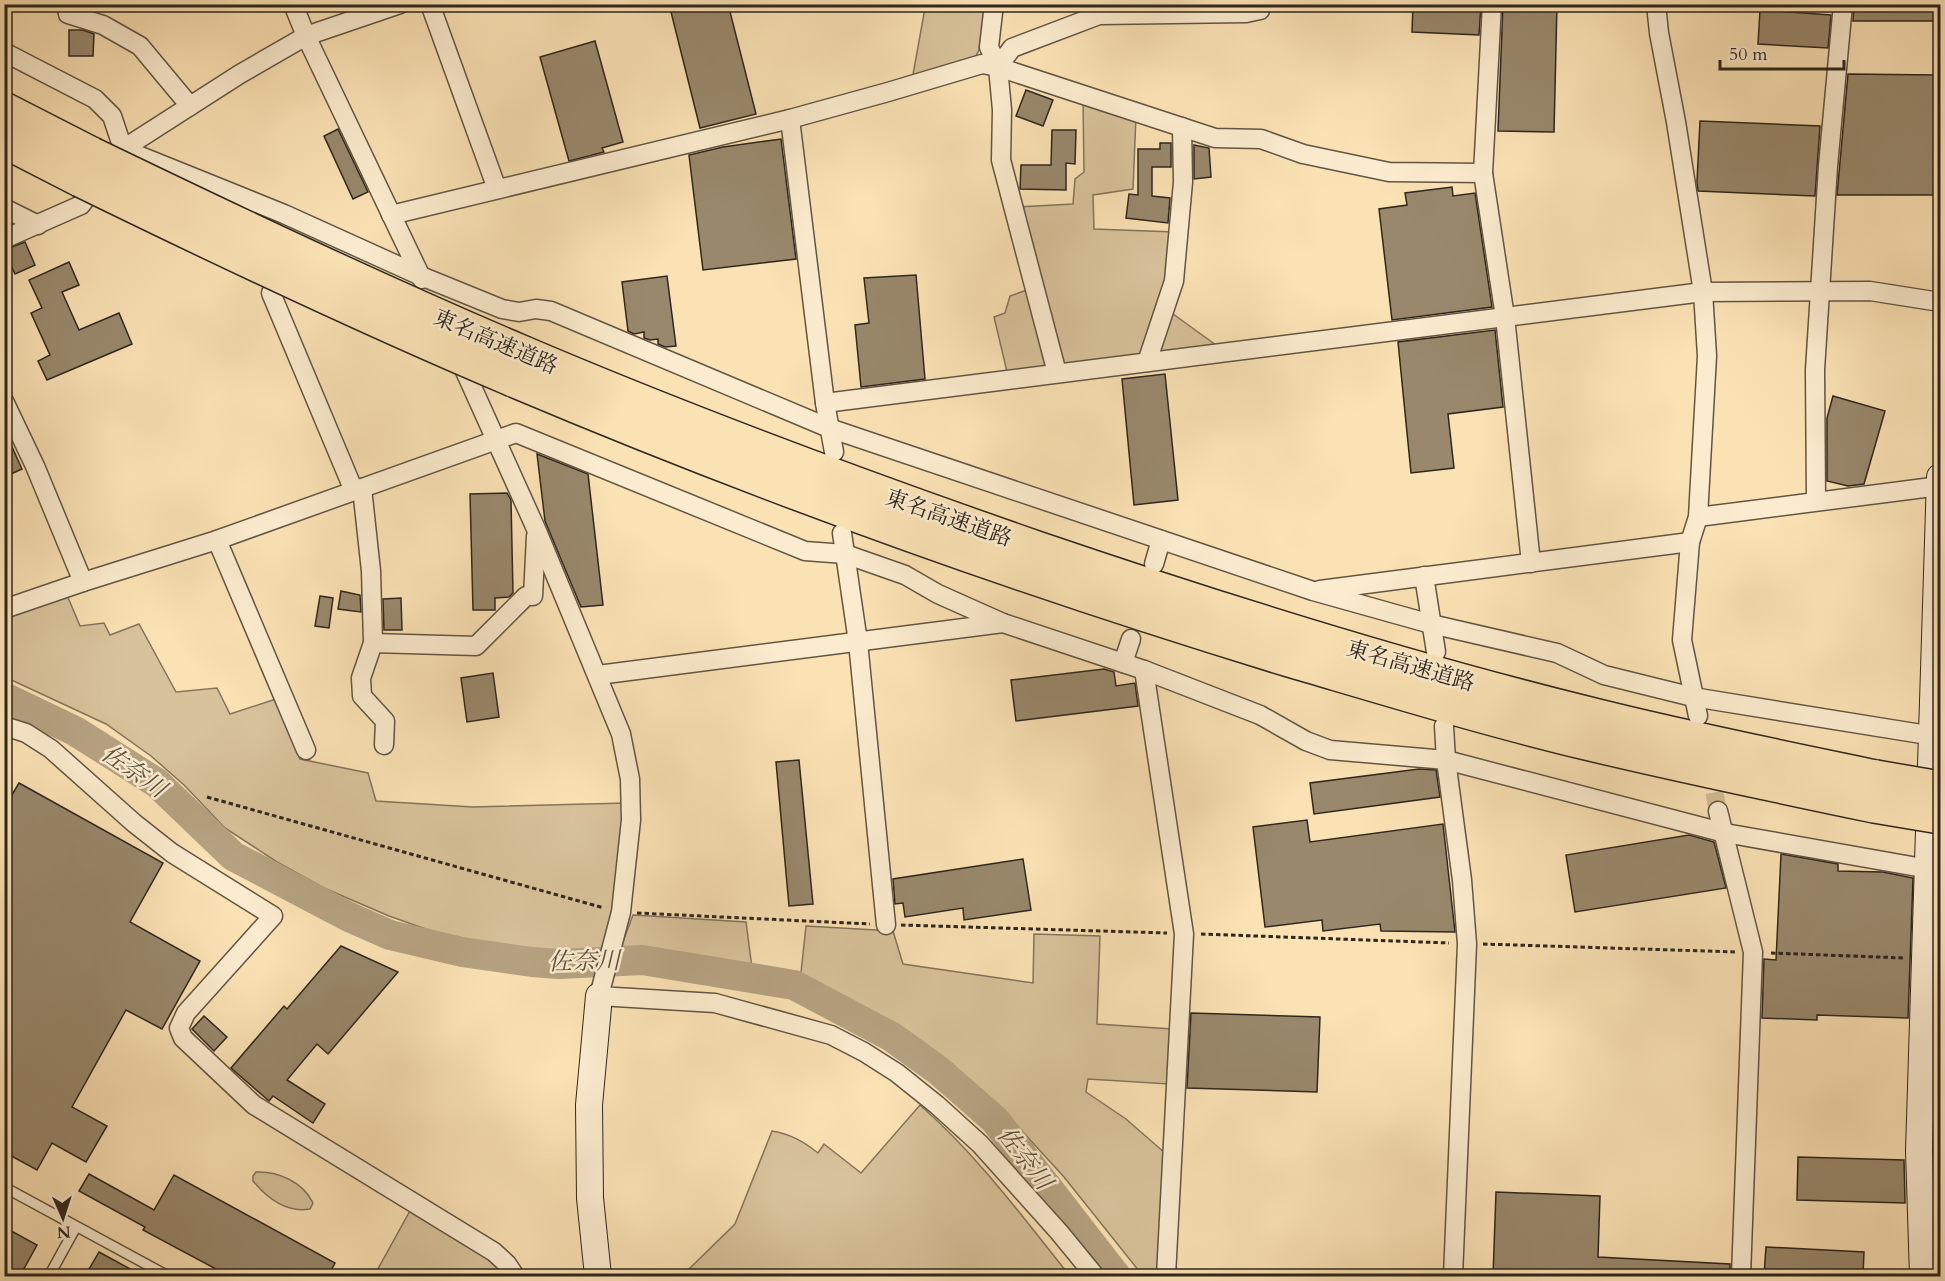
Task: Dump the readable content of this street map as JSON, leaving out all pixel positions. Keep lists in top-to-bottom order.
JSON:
{
  "streets": {
    "highway": ["東名高速道路"]
  },
  "water": ["佐奈川"],
  "scale_bar": "50 m",
  "north": "bottom"
}
